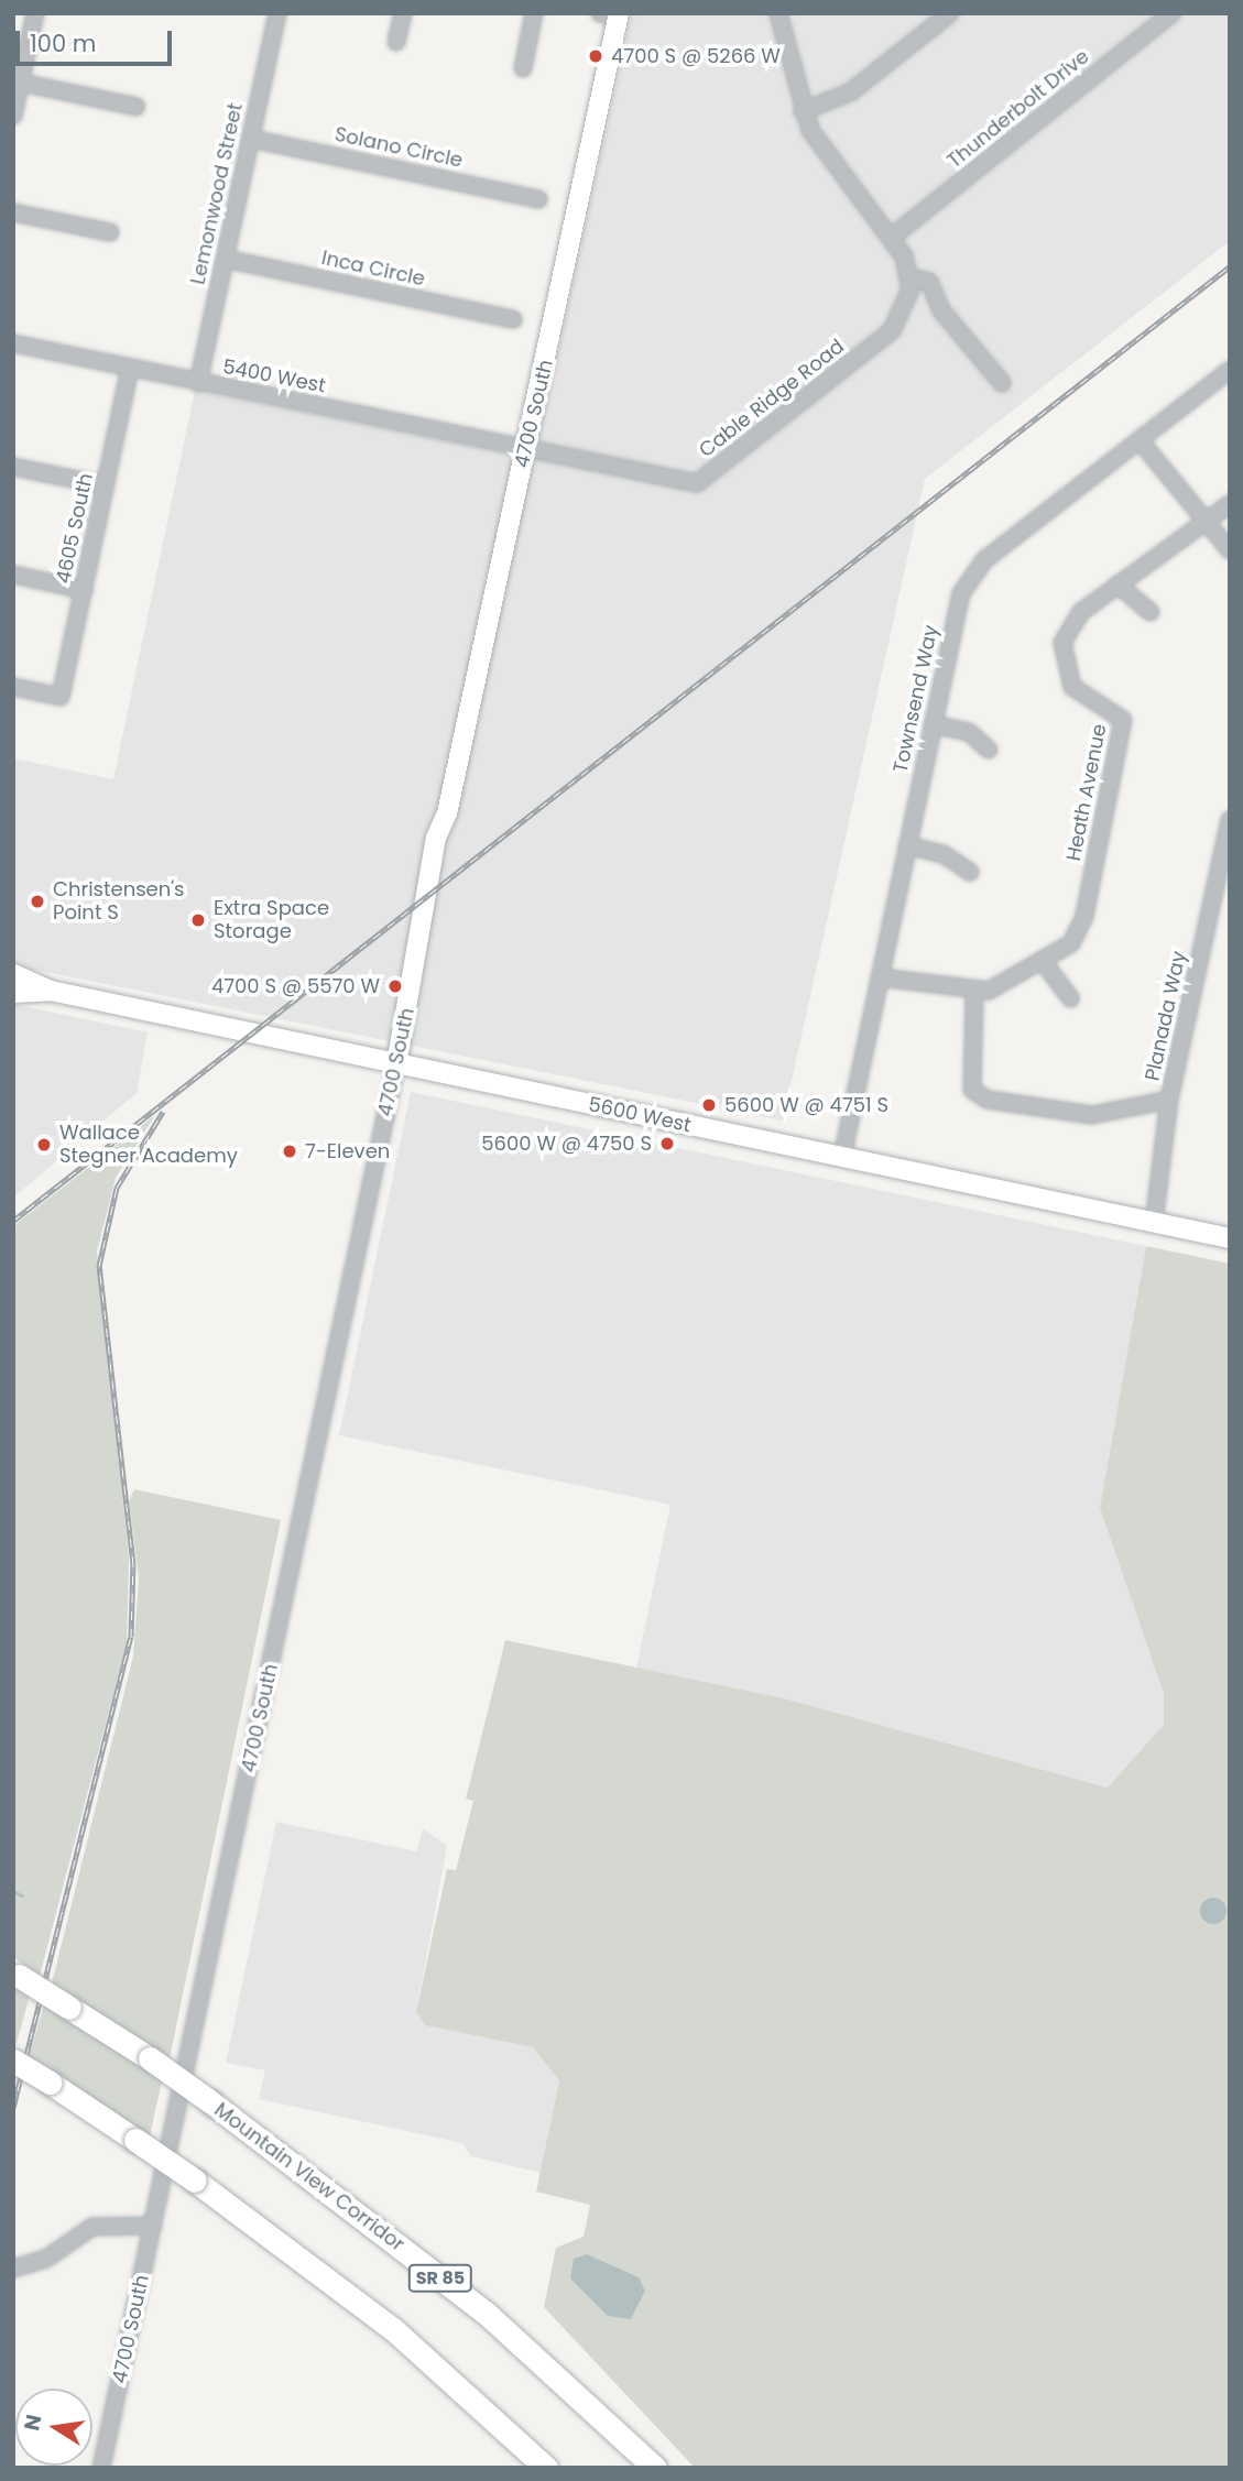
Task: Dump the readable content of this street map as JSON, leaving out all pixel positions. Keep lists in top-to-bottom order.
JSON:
{
  "streets": {
    "highway": ["Mountain View Corridor", "SR 85"],
    "main road": ["4700 South", "5600 West"],
    "street": [
      "Thunderbolt Drive",
      "Solano Circle",
      "Lemonwood Street",
      "Inca Circle",
      "5400 West",
      "Cable Ridge Road",
      "4605 South",
      "Townsend Way",
      "Heath Avenue",
      "Planada Way"
    ]
  },
  "crossings": [
    ["Solano Circle", "Lemonwood Street"],
    ["Lemonwood Street", "Inca Circle"],
    ["Lemonwood Street", "5400 West"],
    ["5400 West", "Cable Ridge Road"],
    ["5400 West", "4700 South"],
    ["5400 West", "4605 South"],
    ["Cable Ridge Road", "4700 South"],
    ["4700 South", "5600 West"],
    ["Townsend Way", "5600 West"],
    ["Planada Way", "5600 West"]
  ],
  "places": [
    "4700 S @ 5266 W",
    "Christensen's Point S",
    "Extra Space Storage",
    "4700 S @ 5570 W",
    "5600 W @ 4751 S",
    "5600 W @ 4750 S",
    "Wallace Stegner Academy",
    "7-Eleven"
  ],
  "scale_bar": "100 m",
  "north": "left"
}
